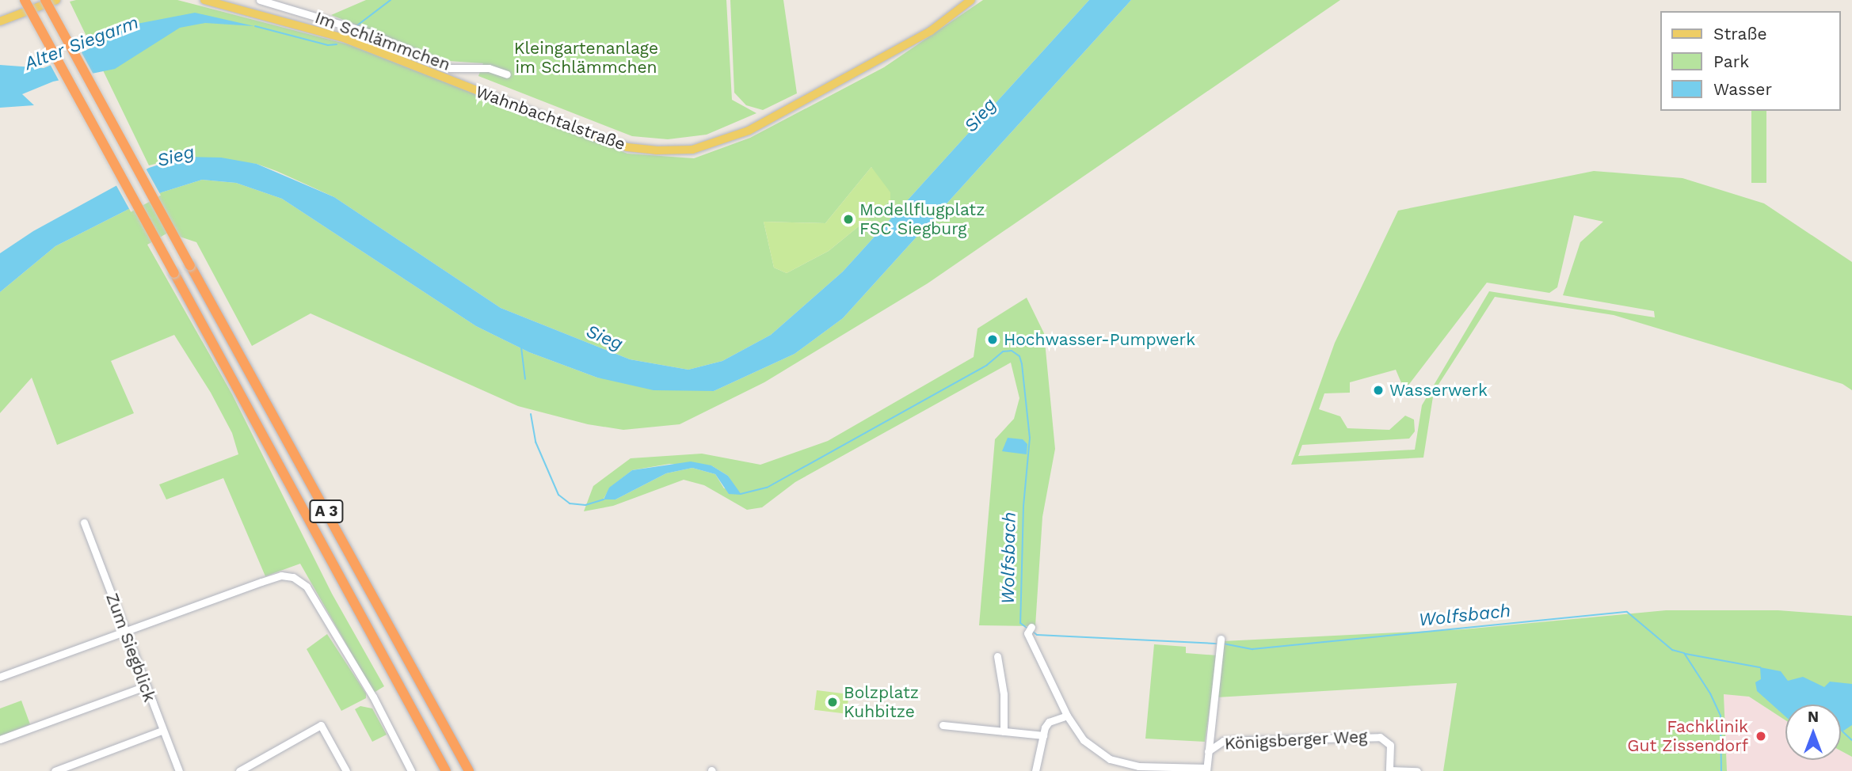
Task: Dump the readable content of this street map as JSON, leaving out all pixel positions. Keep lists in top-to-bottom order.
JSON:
{
  "streets": {
    "highway": ["A 3"],
    "main road": ["Wahnbachtalstraße"],
    "street": ["Im Schlämmchen", "Zum Siegblick", "Königsberger Weg"]
  },
  "water": ["Alter Siegarm", "Sieg", "Wolfsbach"],
  "parks": ["Kleingartenanlage im Schlämmchen"],
  "places": [
    "Modellflugplatz FSC Siegburg",
    "Hochwasser-Pumpwerk",
    "Wasserwerk",
    "Bolzplatz Kuhbitze",
    "Fachklinik Gut Zissendorf"
  ],
  "legend": ["Straße", "Park", "Wasser"],
  "north": "top"
}
